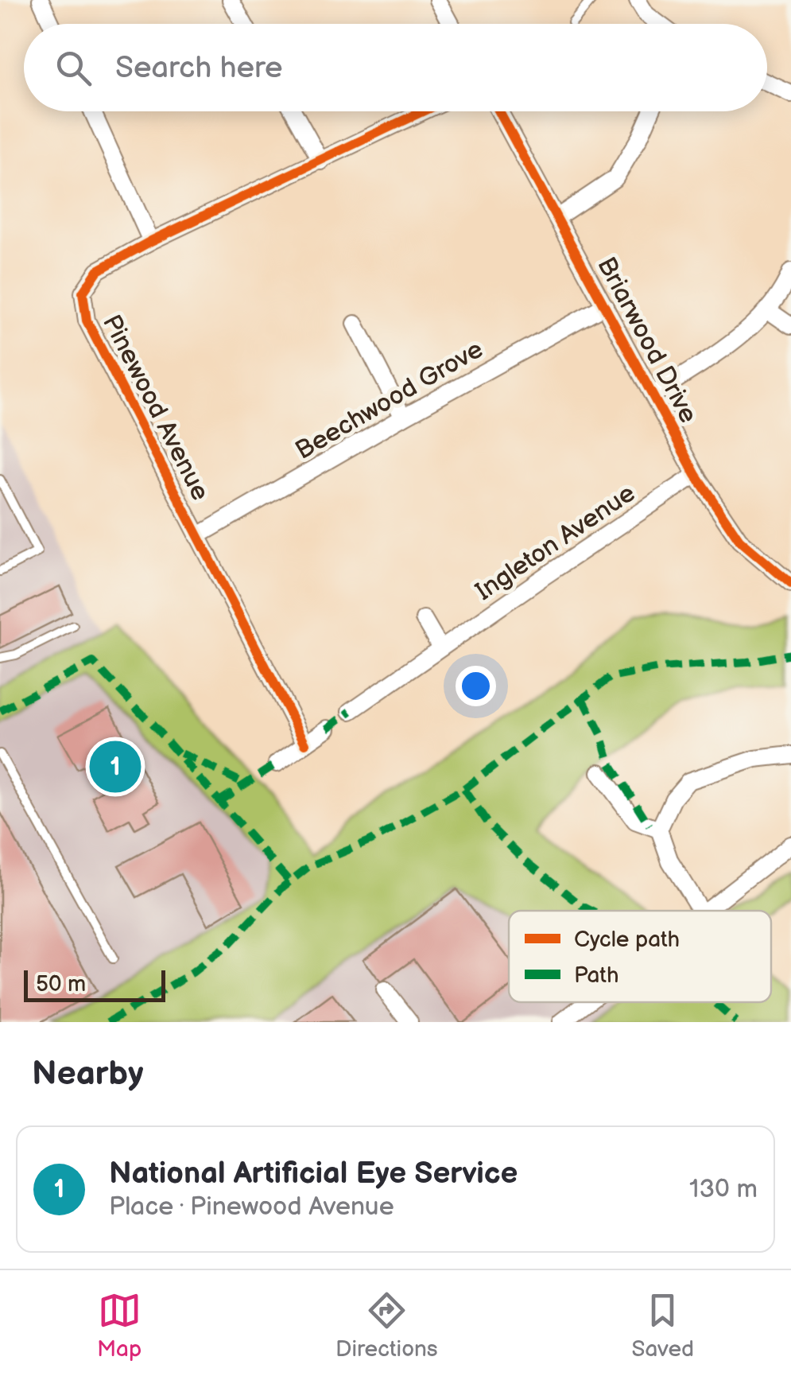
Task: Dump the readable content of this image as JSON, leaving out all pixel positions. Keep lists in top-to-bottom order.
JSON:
{
  "streets": {
    "street": [
      "Briarwood Drive",
      "Beechwood Grove",
      "Pinewood Avenue",
      "Ingleton Avenue"
    ]
  },
  "crossings": [
    ["Briarwood Drive", "Beechwood Grove"],
    ["Briarwood Drive", "Ingleton Avenue"],
    ["Beechwood Grove", "Pinewood Avenue"]
  ],
  "legend": ["Cycle path", "Path"],
  "scale_bar": "50 m",
  "page": {
    "search": "Search here",
    "pins": "1",
    "scale": "50 m",
    "heading": "Nearby",
    "list": [
      {
        "mark": "1",
        "name": "National Artificial Eye Service",
        "note": "Place · Pinewood Avenue",
        "value": "130 m"
      }
    ],
    "nav": ["Map", "Directions", "Saved"]
  }
}
